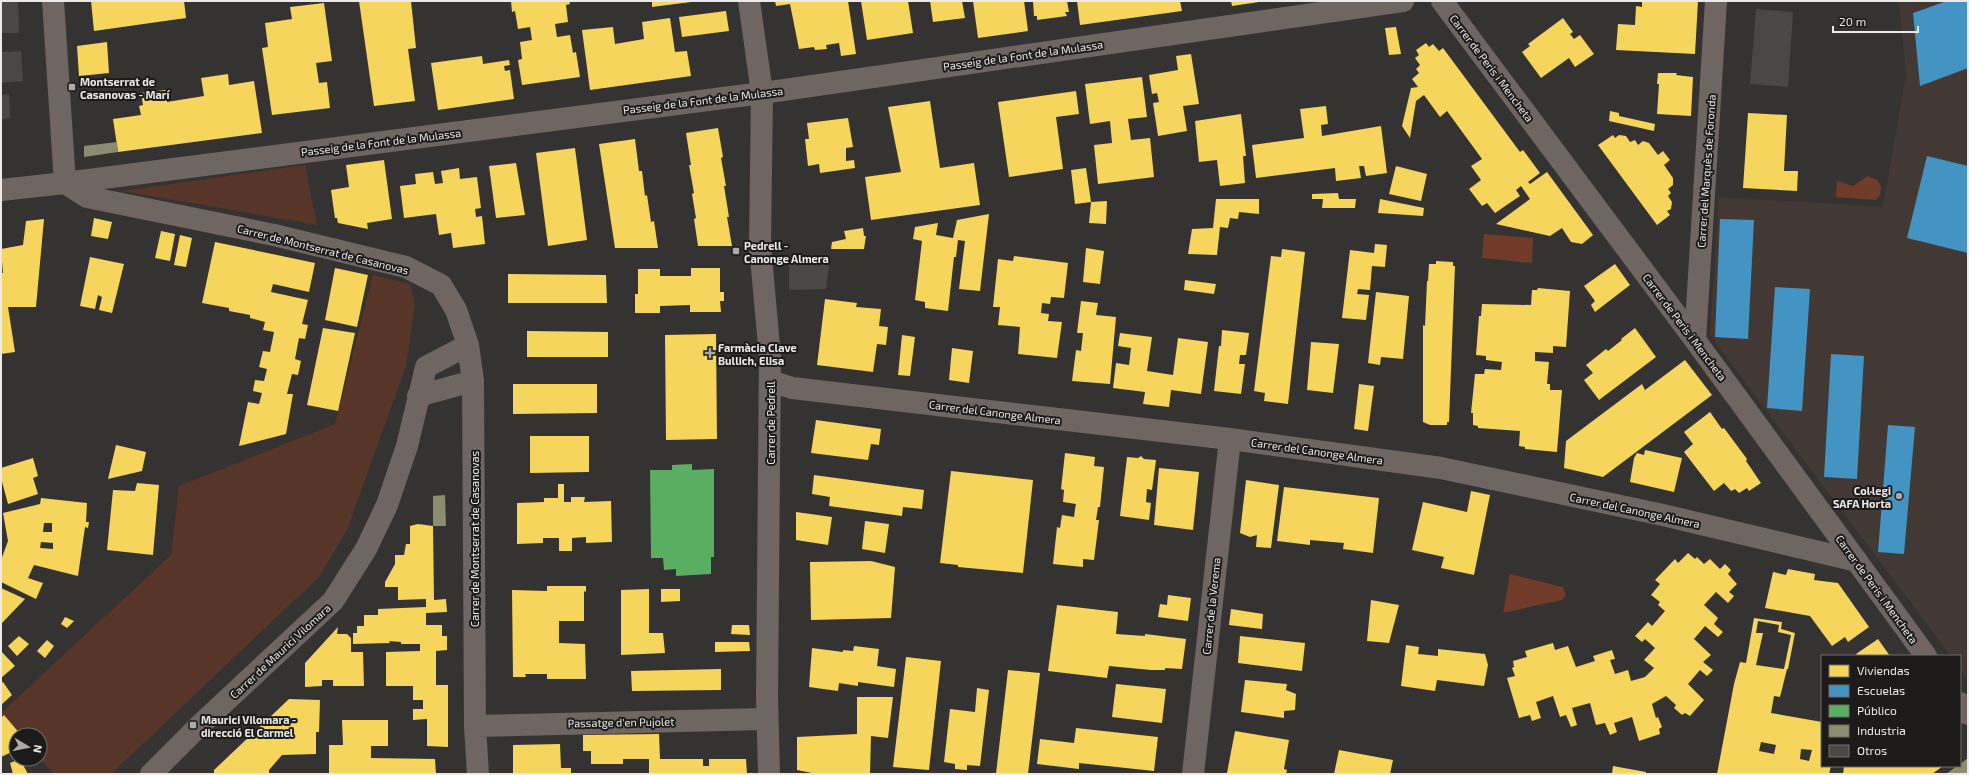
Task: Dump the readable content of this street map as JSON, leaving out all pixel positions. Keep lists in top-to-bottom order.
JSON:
{
  "streets": {
    "street": [
      "Passeig de la Font de la Mulassa",
      "Carrer de Peris i Mencheta",
      "Carrer del Marquès de Foronda",
      "Carrer de Montserrat de Casanovas",
      "Carrer del Canonge Almera",
      "Carrer de Pedrell",
      "Carrer de la Verema",
      "Carrer de Maurici Vilomara",
      "Passatge d'en Pujolet"
    ]
  },
  "crossings": [
    ["Passeig de la Font de la Mulassa", "Carrer de Montserrat de Casanovas"],
    ["Passeig de la Font de la Mulassa", "Carrer de Pedrell"],
    ["Carrer de Peris i Mencheta", "Carrer del Marquès de Foronda"],
    ["Carrer de Peris i Mencheta", "Carrer del Canonge Almera"],
    ["Carrer de Montserrat de Casanovas", "Carrer de Maurici Vilomara"],
    ["Carrer de Montserrat de Casanovas", "Passatge d'en Pujolet"],
    ["Carrer del Canonge Almera", "Carrer de Pedrell"],
    ["Carrer del Canonge Almera", "Carrer de la Verema"],
    ["Carrer de Pedrell", "Passatge d'en Pujolet"]
  ],
  "places": {
    "transit": ["Montserrat de Casanovas - Marí", "Pedrell - Canonge Almera", "Maurici Vilomara - direcció El Carmel"],
    "health": ["Farmàcia Clave Bullich, Elisa"],
    "other": ["Col·legi SAFA Horta"]
  },
  "legend": [
    "Viviendas",
    "Escuelas",
    "Público",
    "Industria",
    "Otros"
  ],
  "scale_bar": "20 m",
  "north": "right"
}
